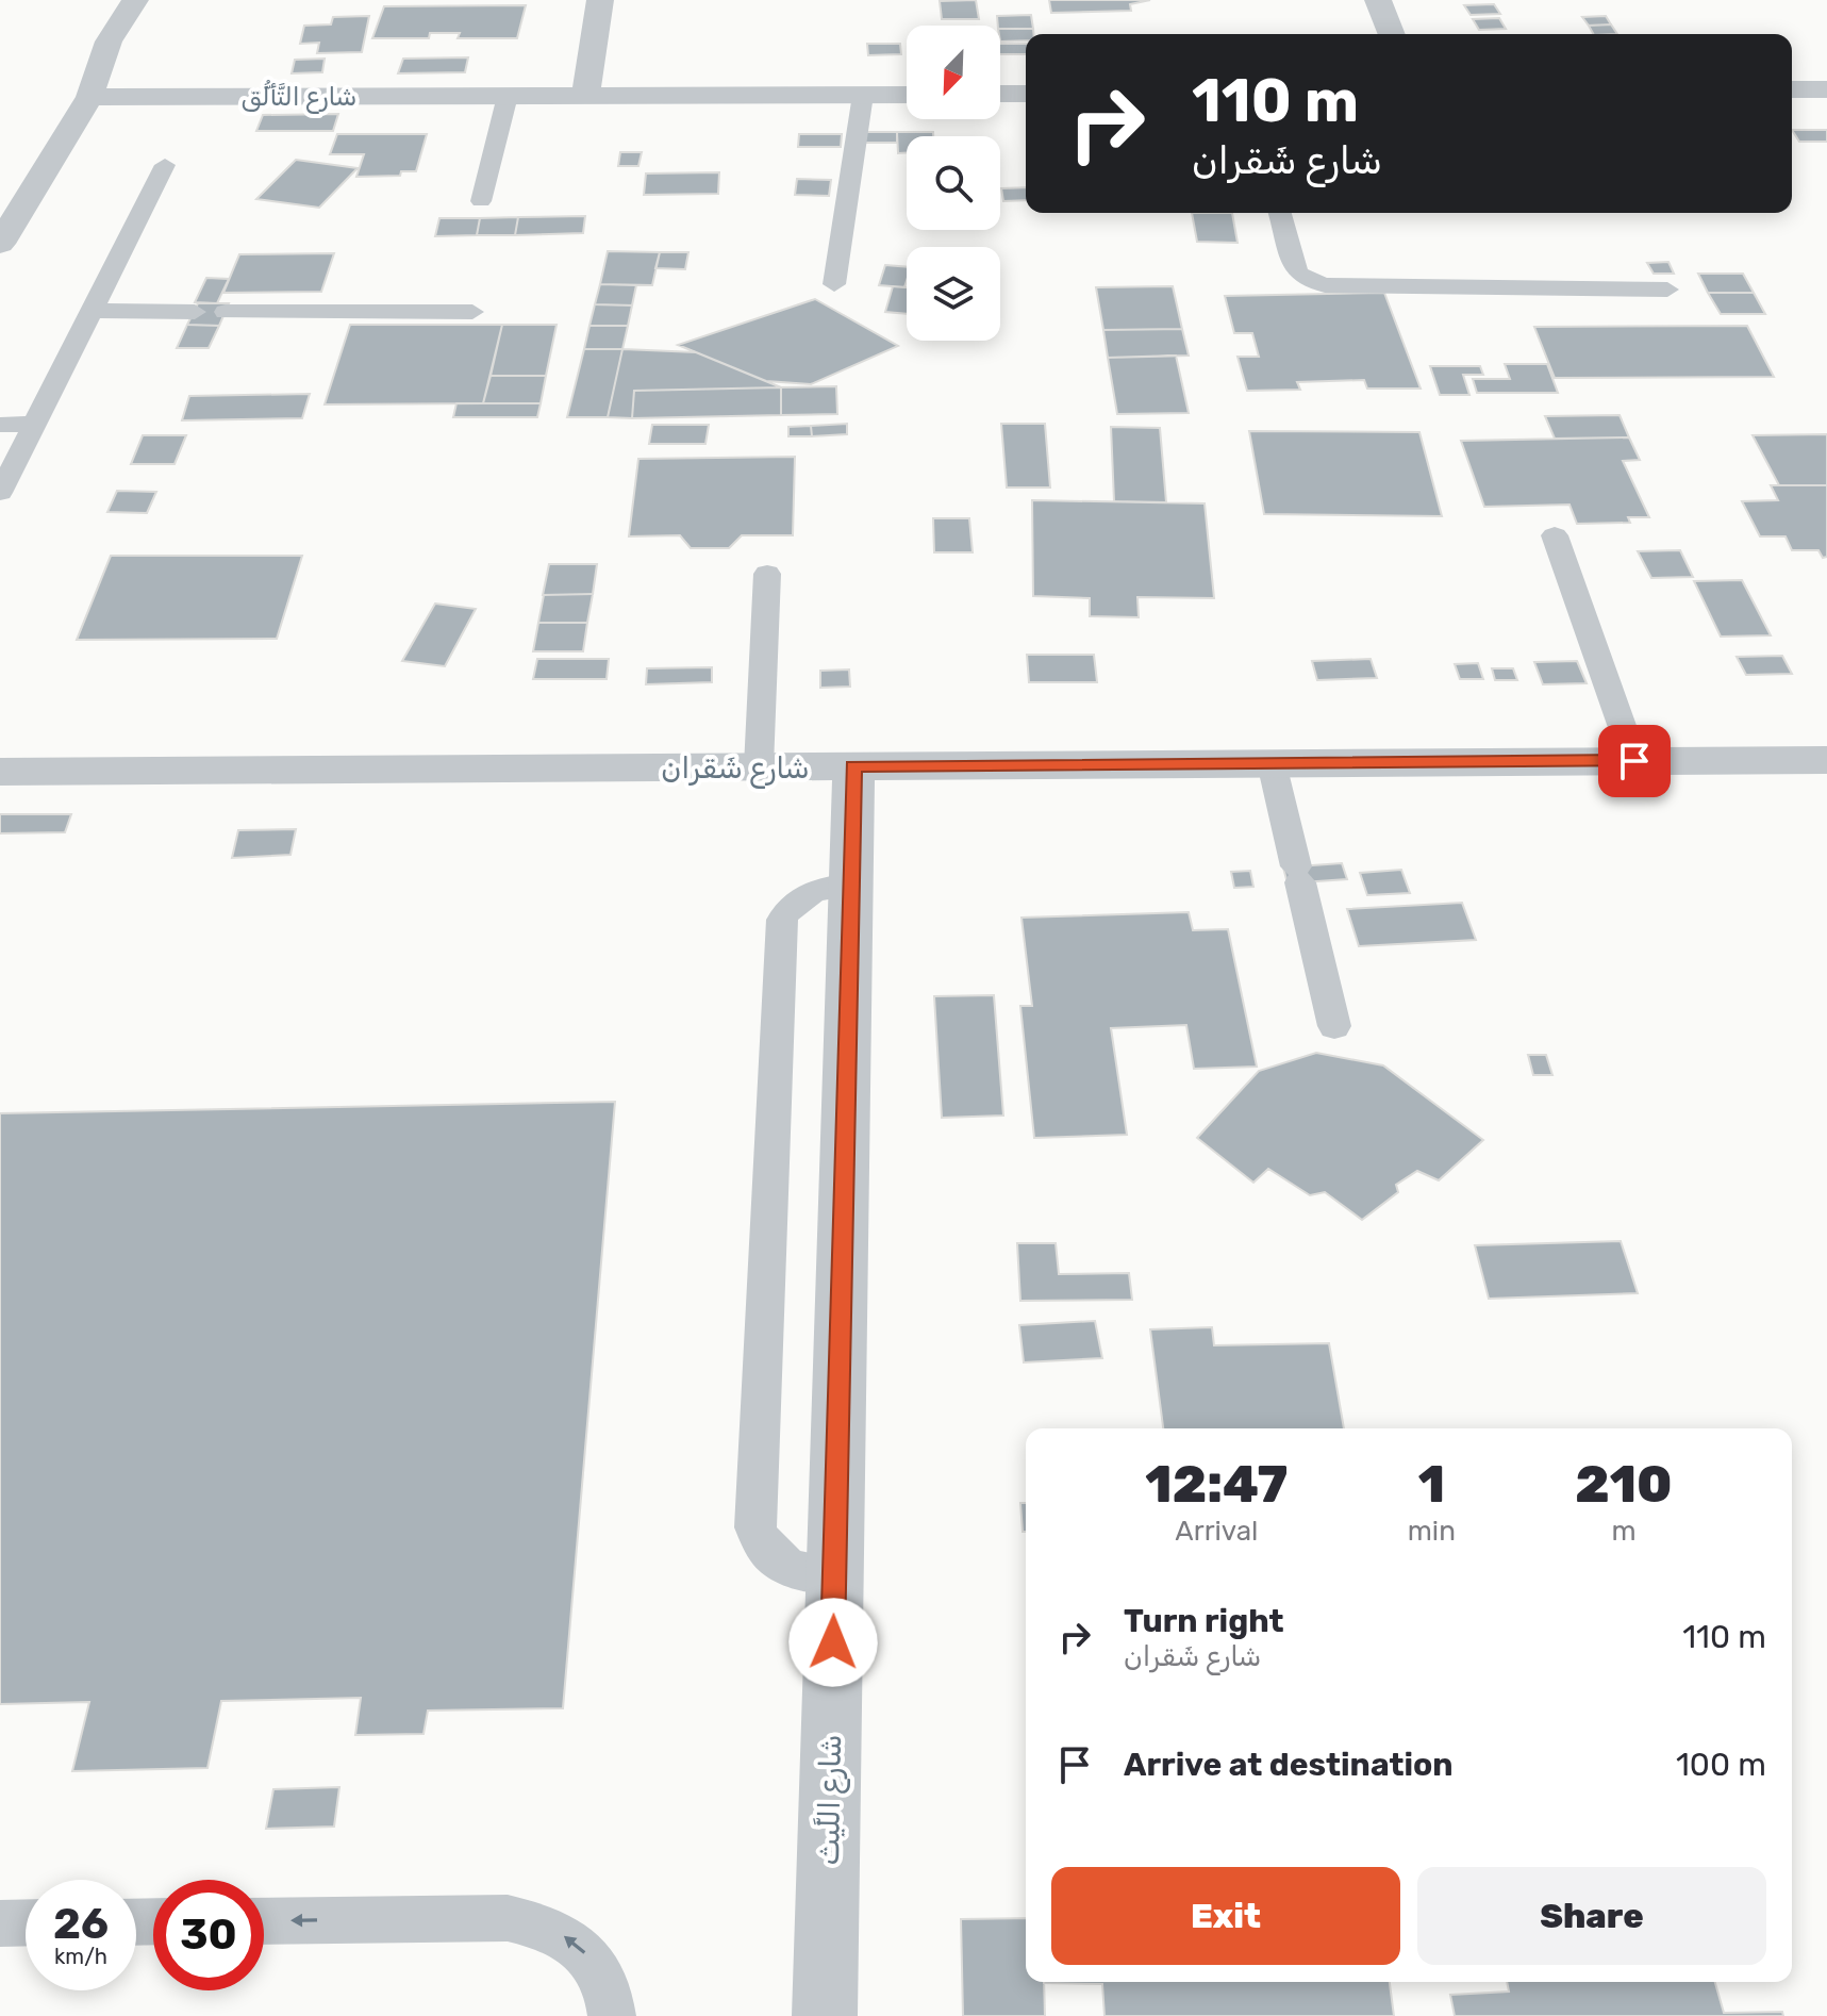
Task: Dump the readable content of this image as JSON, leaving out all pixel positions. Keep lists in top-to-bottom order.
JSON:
{
  "streets": {
    "street": ["شارع التَّألُّق", "شارع شَقران", "شارع اللَّيث"]
  },
  "crossings": [
    ["شارع شَقران", "شارع اللَّيث"]
  ],
  "north": "bottom left",
  "page": {
    "turn": ["110 m", "شارع شَقران"],
    "eta": [
      "12:47",
      "Arrival",
      "1",
      "min",
      "210",
      "m"
    ],
    "list": [
      {
        "name": "Turn right",
        "note": "شارع شَقران",
        "value": "110 m"
      },
      {
        "name": "Arrive at destination",
        "value": "100 m"
      }
    ],
    "buttons": ["Exit", "Share"],
    "speed": "26 km/h",
    "limit": "30"
  }
}
